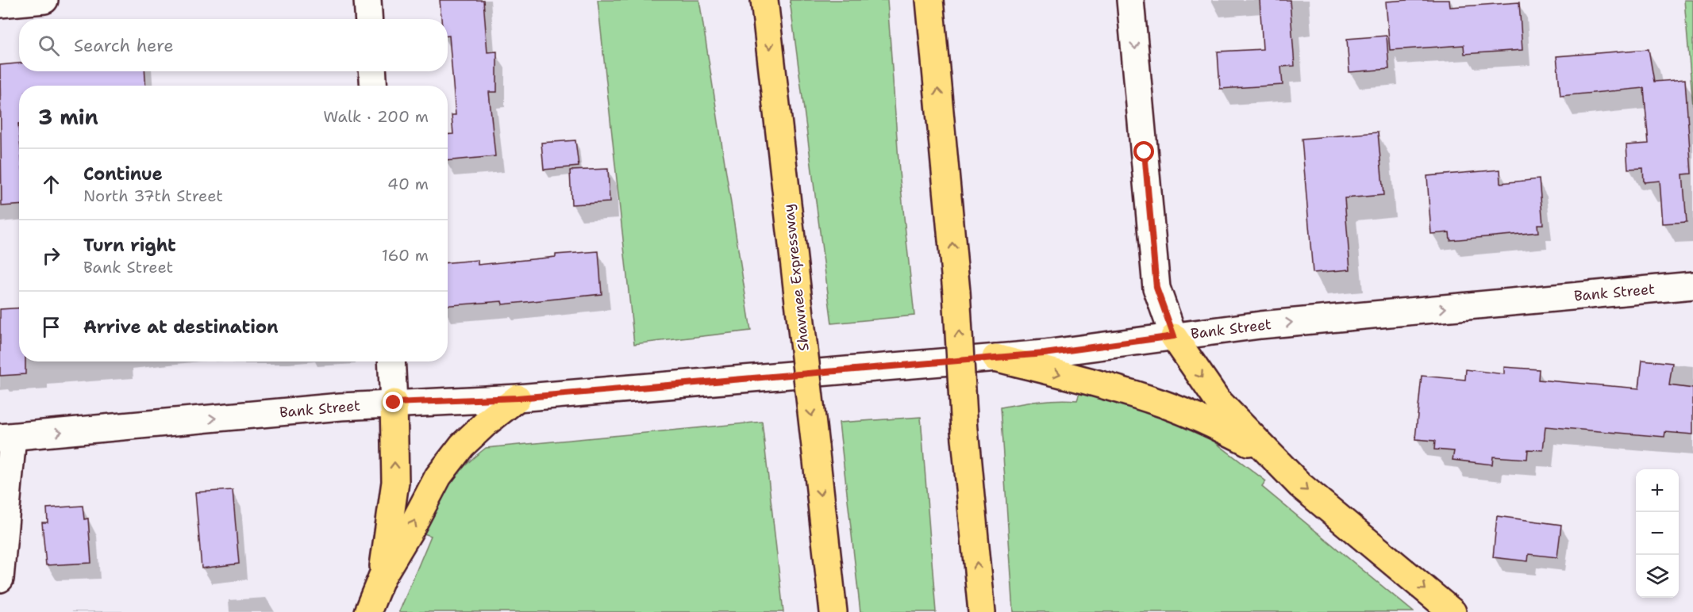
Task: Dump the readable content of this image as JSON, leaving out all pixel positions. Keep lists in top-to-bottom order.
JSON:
{
  "streets": {
    "highway": ["Shawnee Expressway"],
    "street": ["Bank Street"]
  },
  "one_way": ["Bank Street"],
  "page": {
    "search": "Search here",
    "heading": ["3 min", "Walk · 200 m"],
    "list": [
      ["Continue", "North 37th Street", "40 m"],
      ["Turn right", "Bank Street", "160 m"],
      "Arrive at destination"
    ],
    "map_buttons": ["+", "−"]
  }
}
